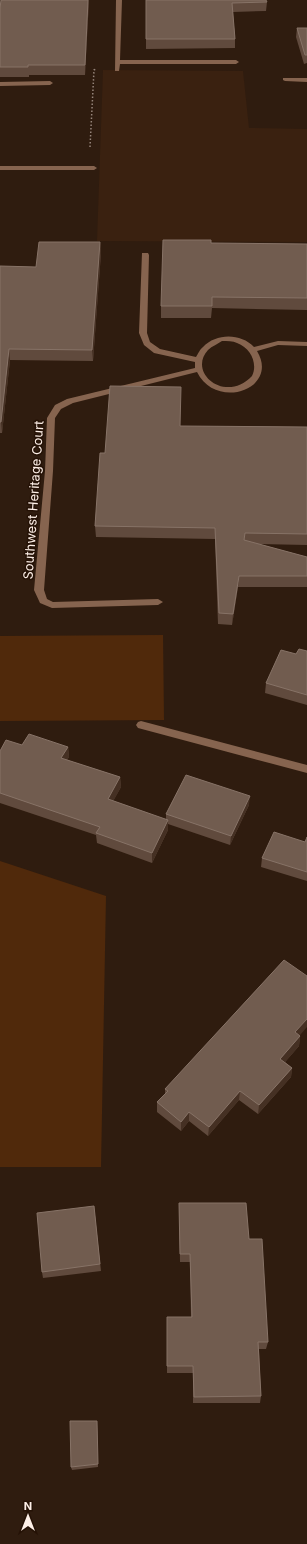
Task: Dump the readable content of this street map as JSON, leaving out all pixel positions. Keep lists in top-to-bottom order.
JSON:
{
  "streets": {
    "street": ["Southwest Heritage Court"]
  },
  "north": "top"
}
